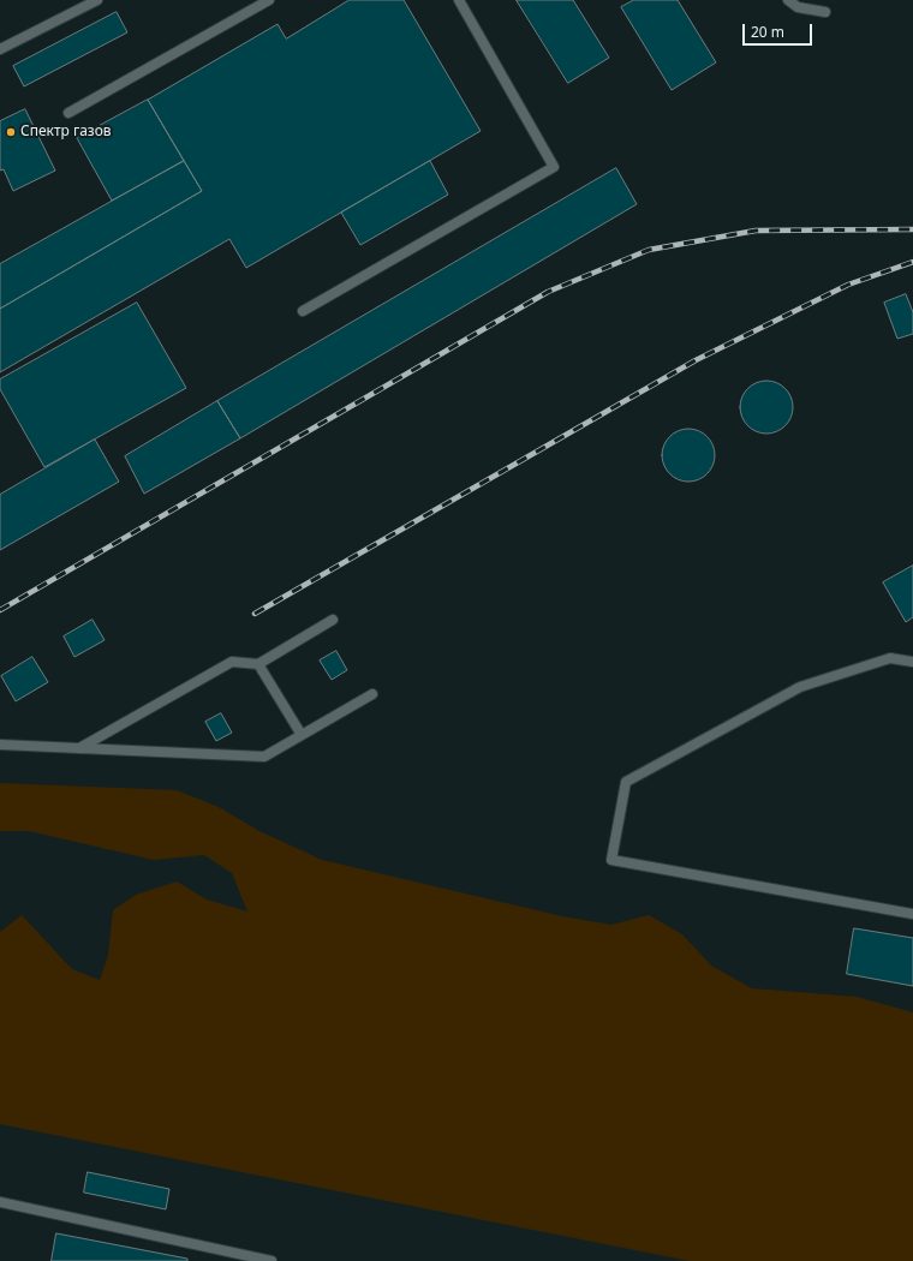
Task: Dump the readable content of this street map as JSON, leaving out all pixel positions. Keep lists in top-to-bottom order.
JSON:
{
  "places": ["Спектр газов"],
  "scale_bar": "20 m"
}
